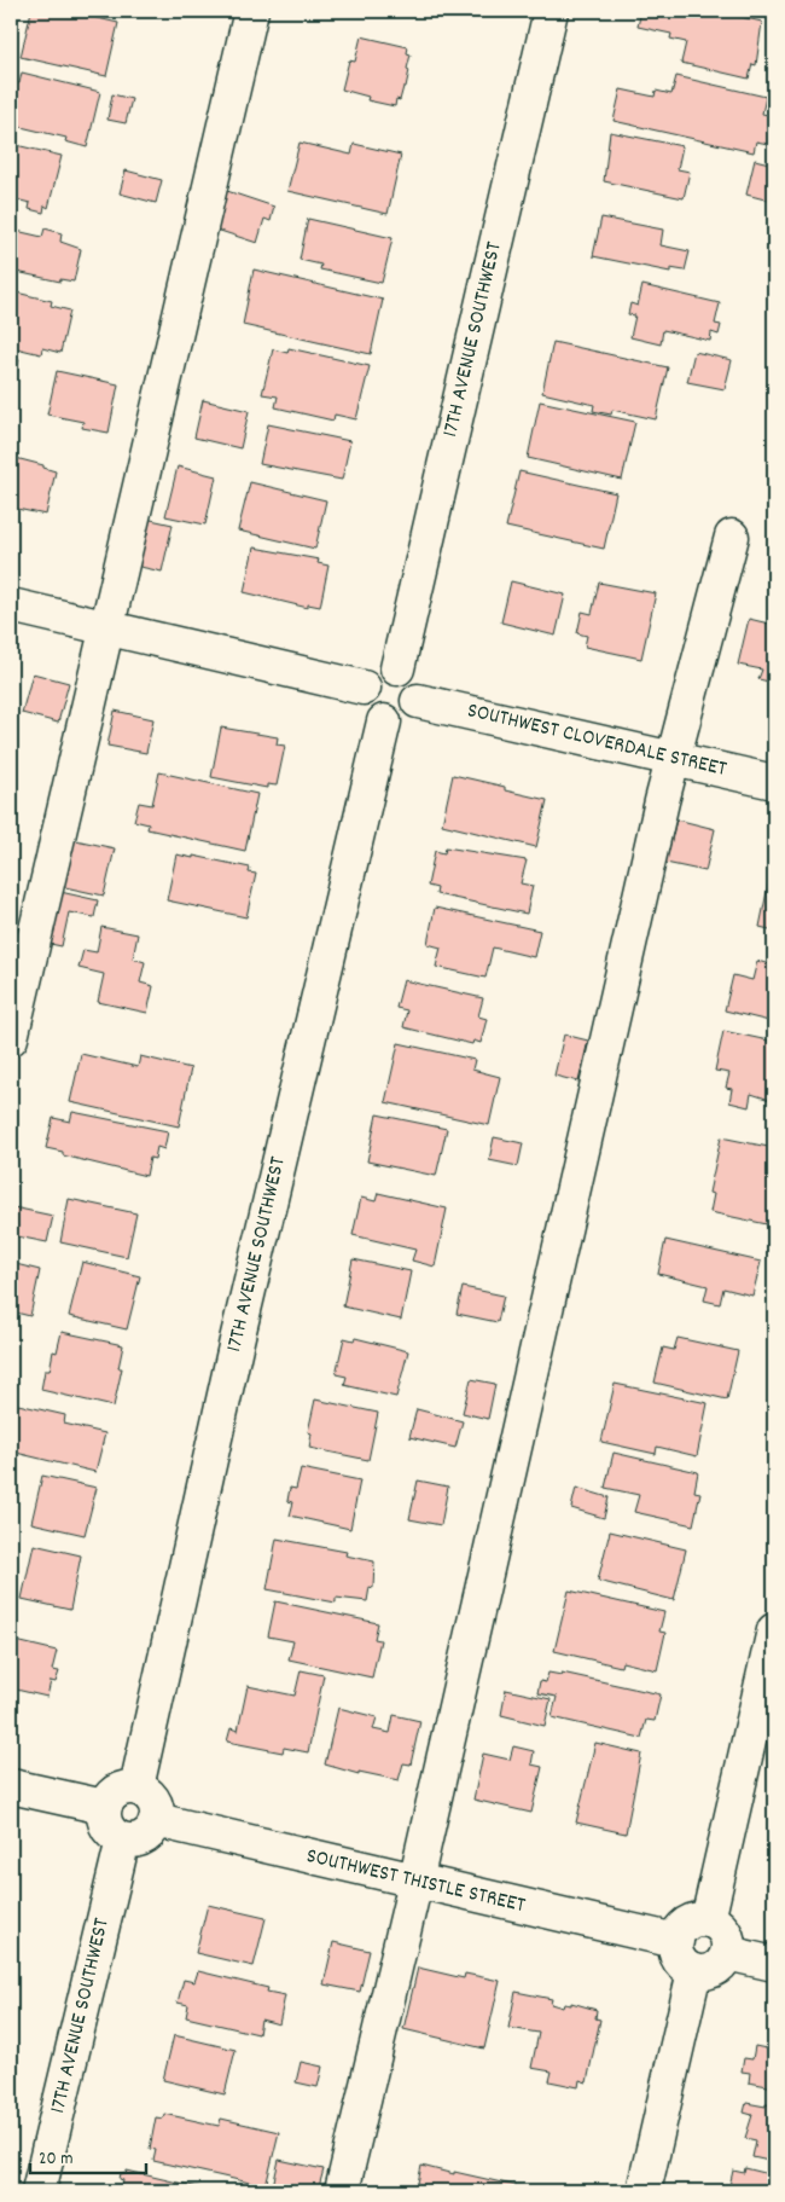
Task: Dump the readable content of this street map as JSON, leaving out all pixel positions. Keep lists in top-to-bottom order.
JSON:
{
  "streets": {
    "street": ["17TH AVENUE SOUTHWEST", "SOUTHWEST CLOVERDALE STREET", "SOUTHWEST THISTLE STREET"]
  },
  "crossings": [
    ["17TH AVENUE SOUTHWEST", "SOUTHWEST CLOVERDALE STREET"],
    ["17TH AVENUE SOUTHWEST", "SOUTHWEST THISTLE STREET"]
  ],
  "scale_bar": "20 m"
}
